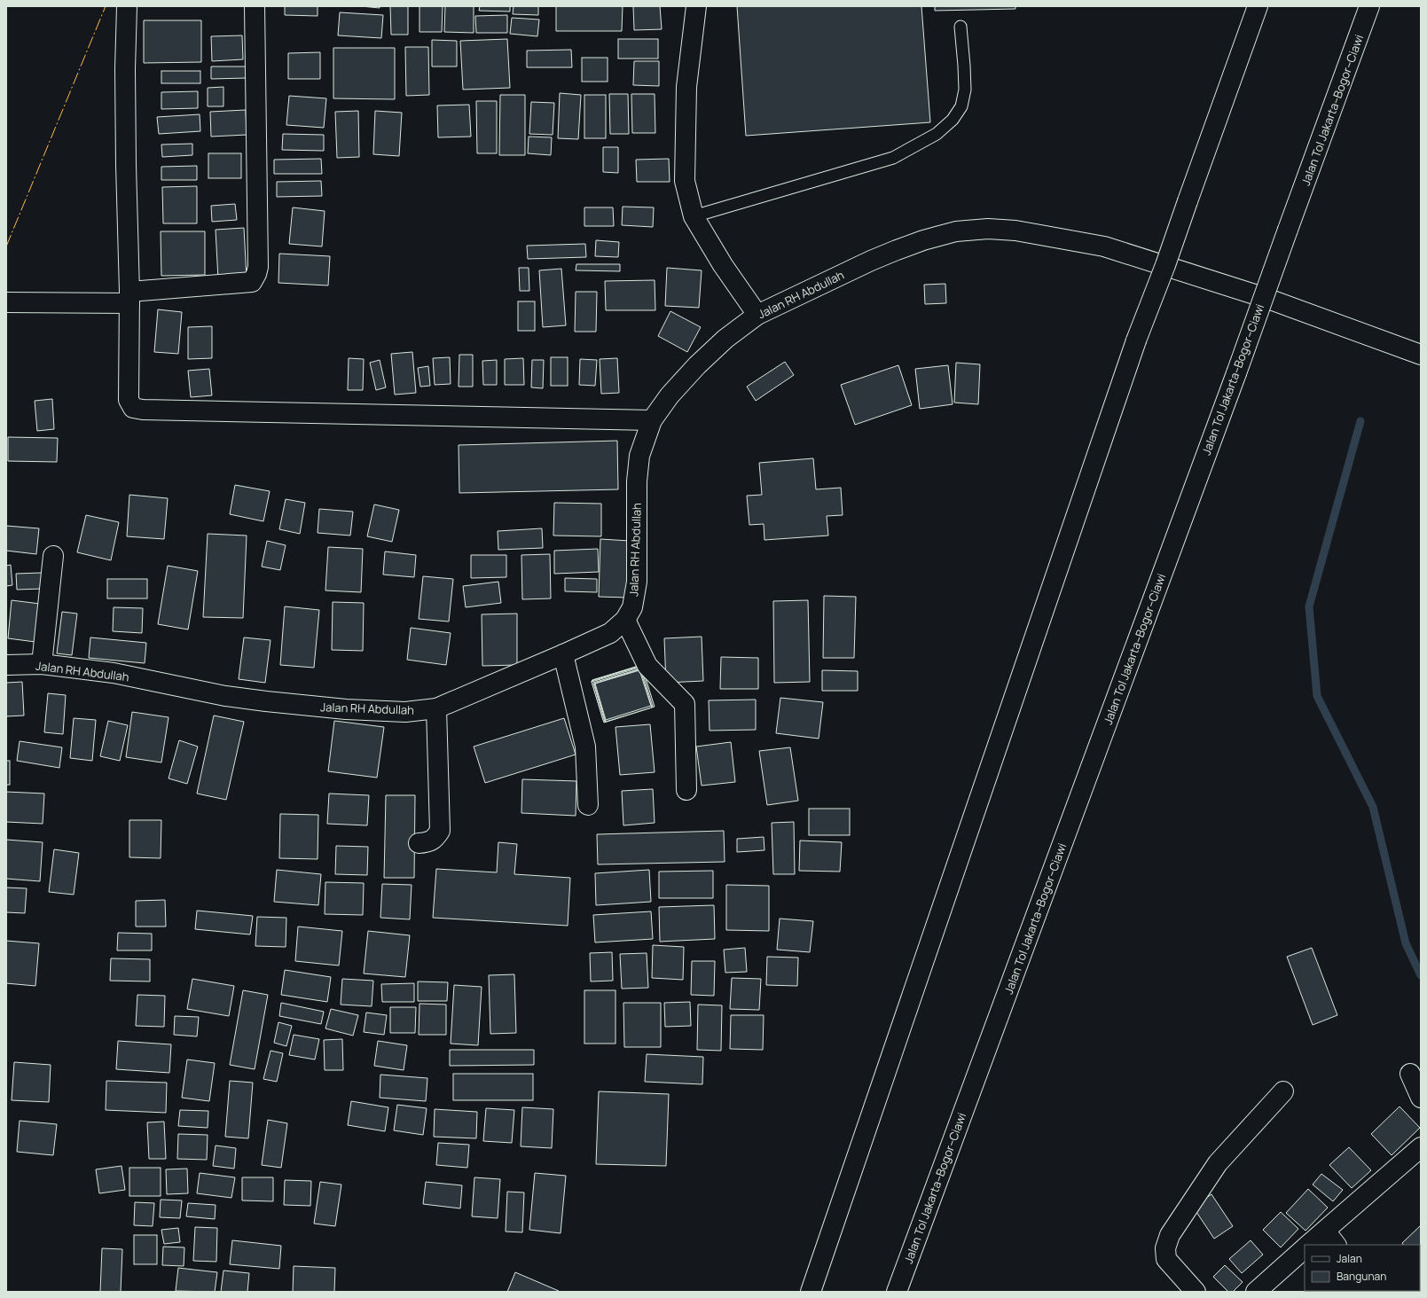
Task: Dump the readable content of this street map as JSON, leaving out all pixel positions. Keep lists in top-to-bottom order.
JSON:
{
  "streets": {
    "main road": ["Jalan Tol Jakarta–Bogor–Ciawi", "Jalan RH Abdullah"]
  },
  "legend": ["Jalan", "Bangunan"]
}
